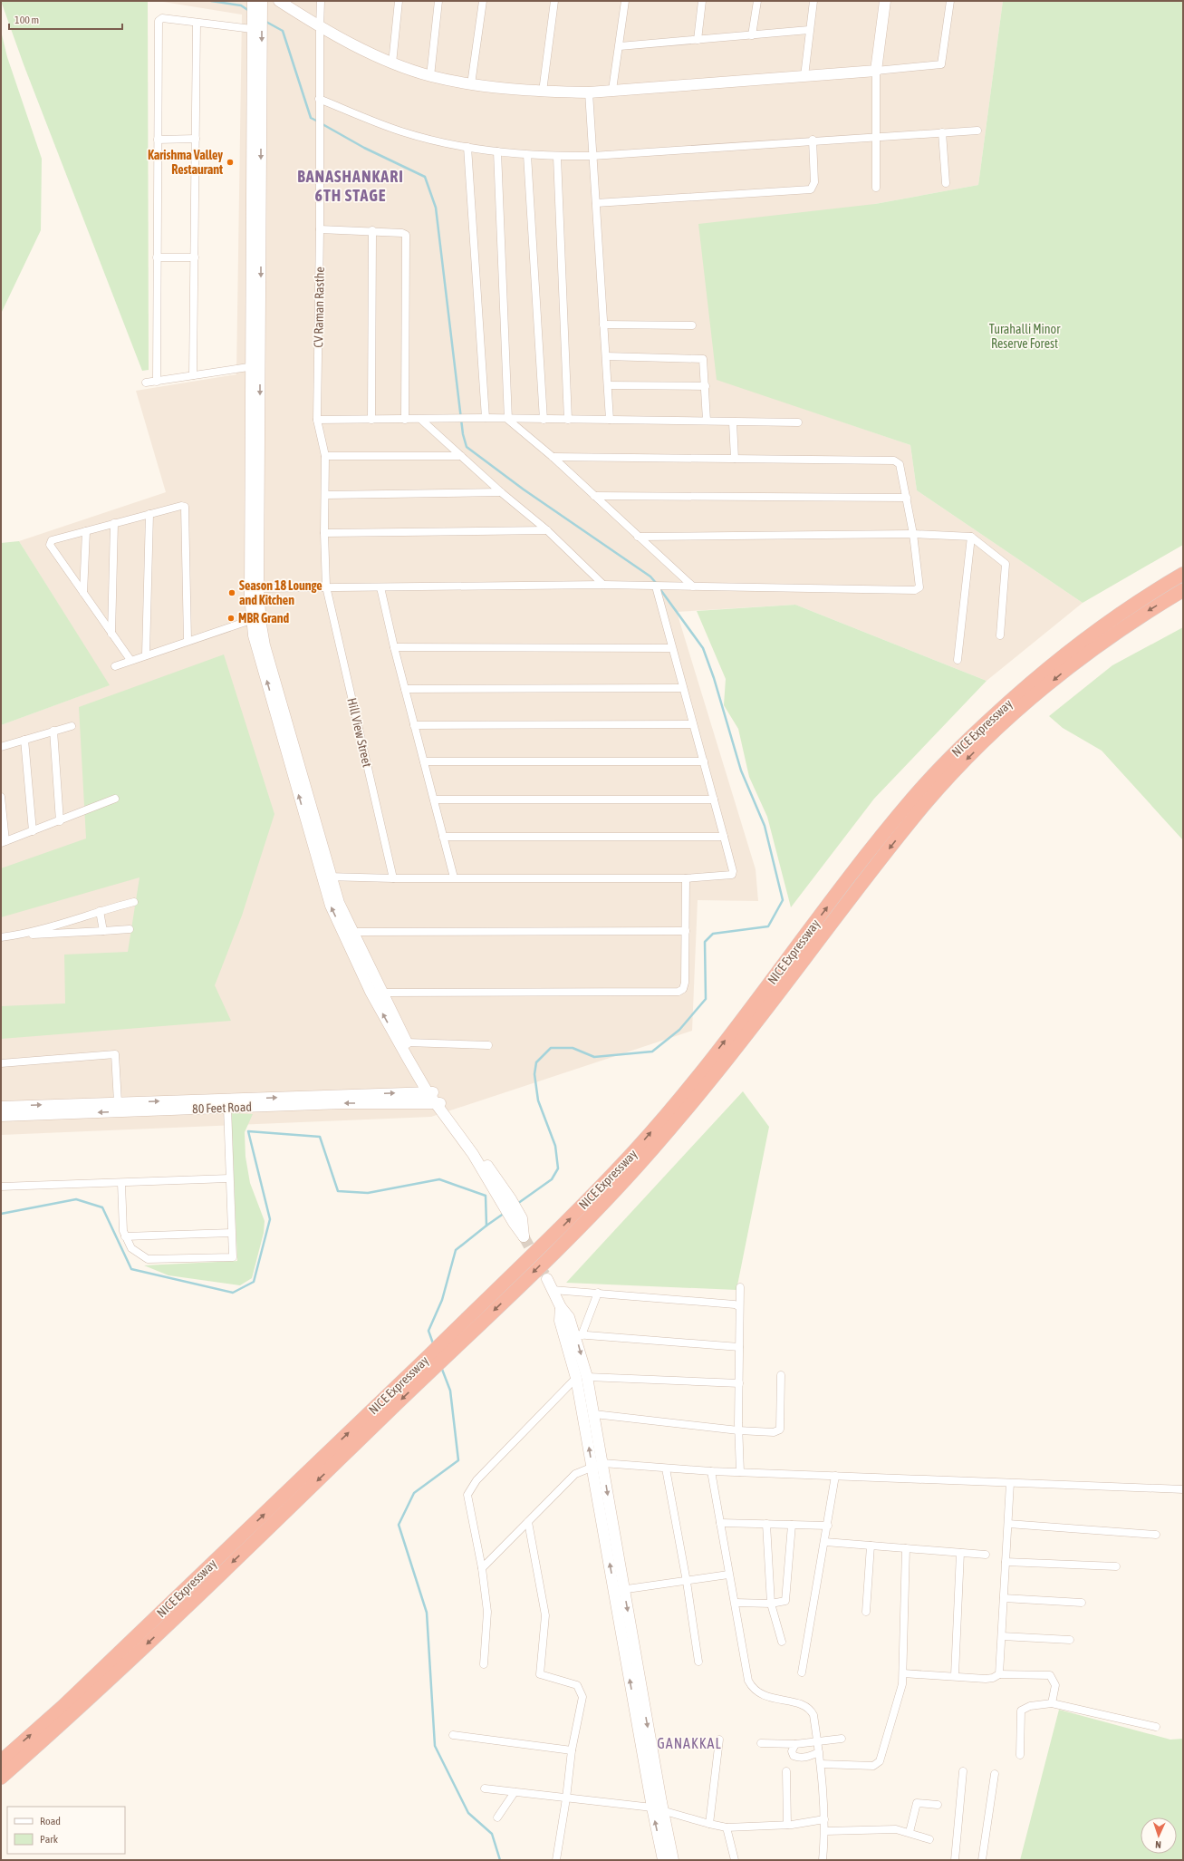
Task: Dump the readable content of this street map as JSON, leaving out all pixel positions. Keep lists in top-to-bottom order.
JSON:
{
  "streets": {
    "highway": ["NICE Expressway"],
    "main road": ["80 Feet Road"],
    "street": ["CV Raman Rasthe", "Hill View Street"]
  },
  "crossings": [
    ["CV Raman Rasthe", "Hill View Street"]
  ],
  "districts": ["BANASHANKARI 6TH STAGE", "GANAKKAL"],
  "parks": ["Turahalli Minor Reserve Forest"],
  "places": ["Karishma Valley Restaurant", "Season 18 Lounge and Kitchen", "MBR Grand"],
  "legend": ["Road", "Park"],
  "scale_bar": "100 m",
  "north": "bottom"
}
